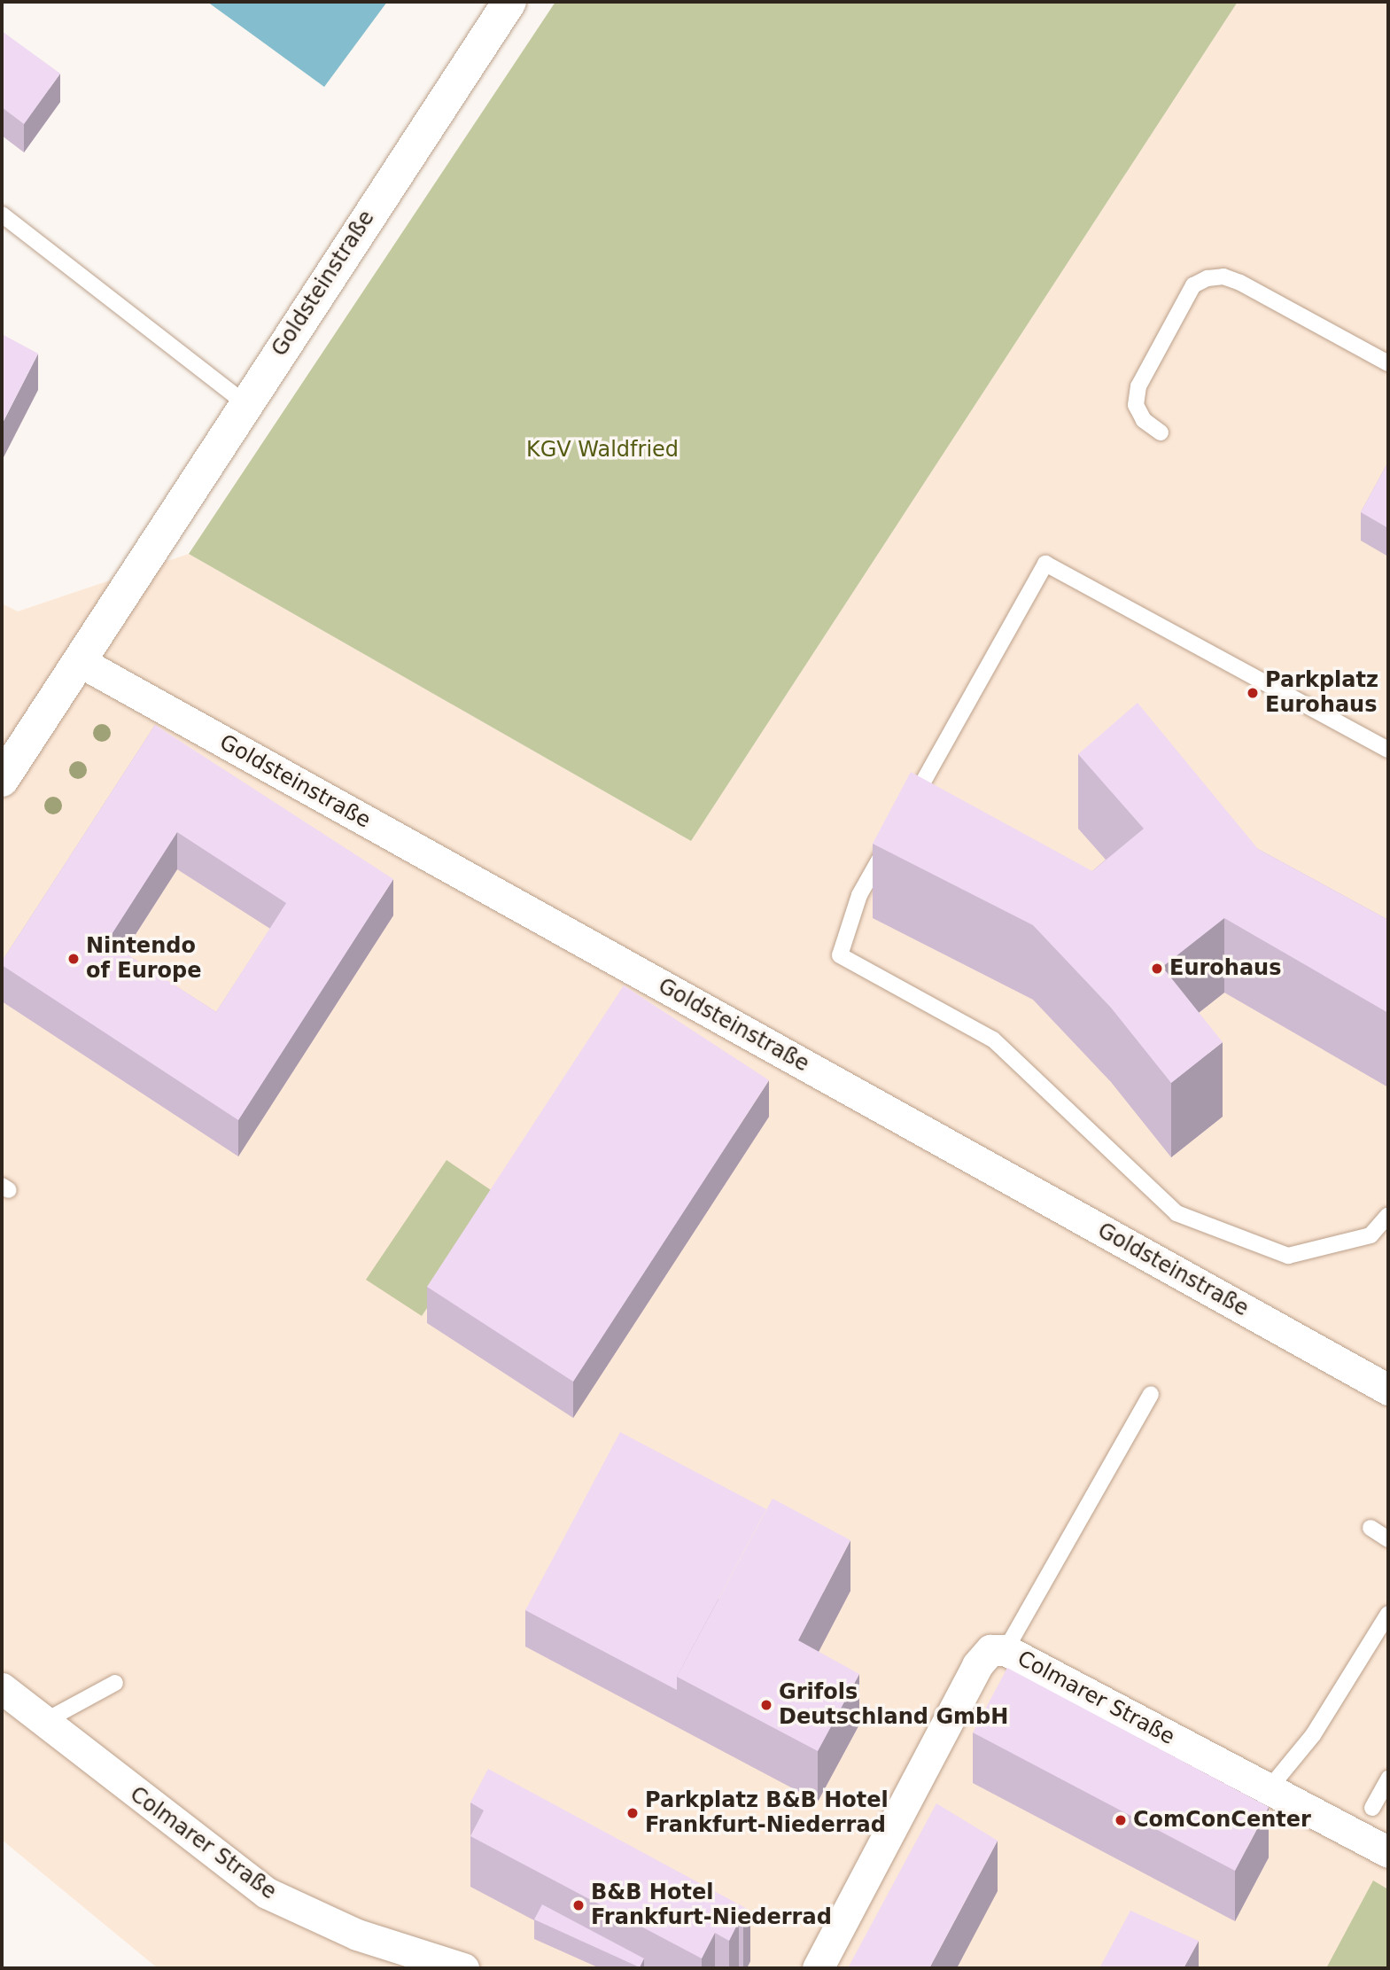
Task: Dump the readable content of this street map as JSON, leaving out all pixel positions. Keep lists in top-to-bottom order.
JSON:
{
  "streets": {
    "street": ["Goldsteinstraße", "Colmarer Straße"]
  },
  "parks": ["KGV Waldfried"],
  "places": [
    "Parkplatz Eurohaus",
    "Nintendo of Europe",
    "Eurohaus",
    "Grifols Deutschland GmbH",
    "Parkplatz B&B Hotel Frankfurt-Niederrad",
    "ComConCenter",
    "B&B Hotel Frankfurt-Niederrad"
  ]
}
